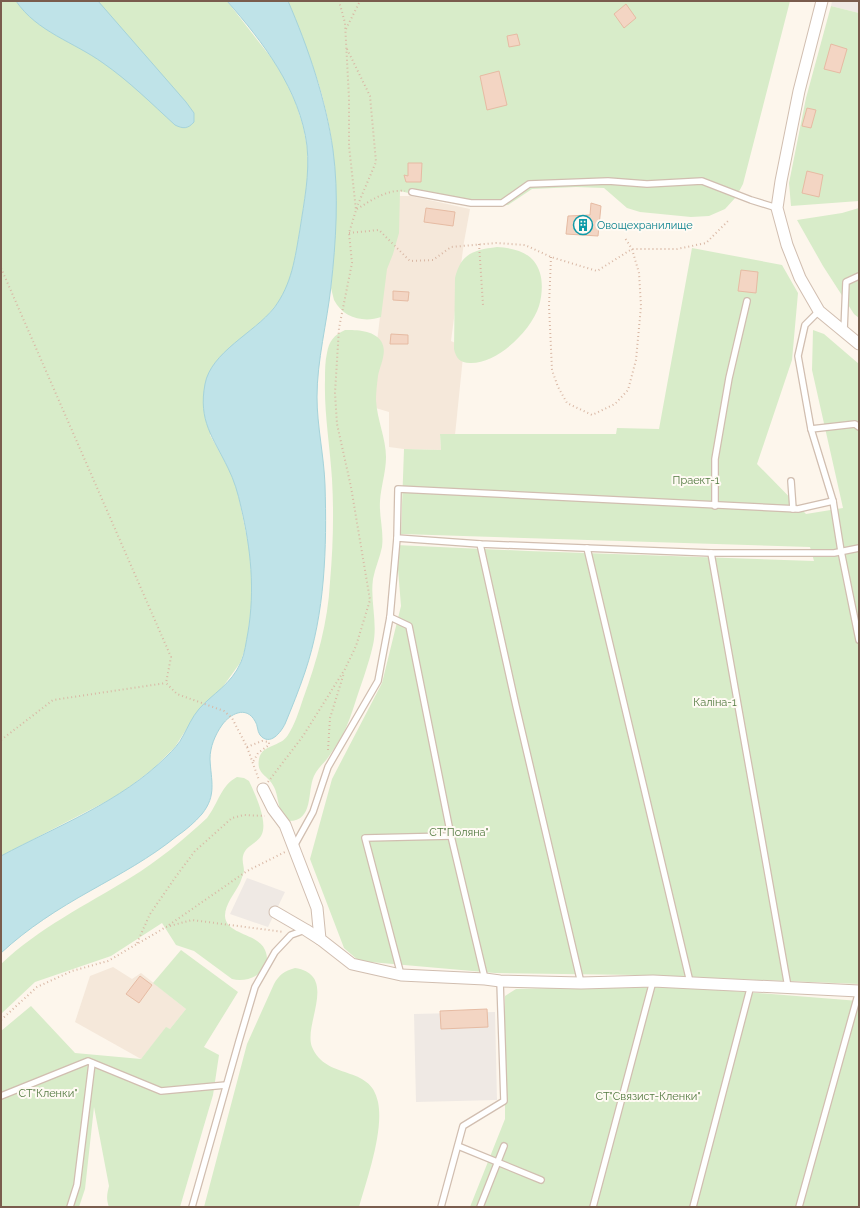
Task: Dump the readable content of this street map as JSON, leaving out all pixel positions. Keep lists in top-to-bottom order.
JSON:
{
  "parks": [
    "Праект-1",
    "Каліна-1",
    "СТ\"Поляна\"",
    "СТ\"Кленки\"",
    "СТ\"Связист-Кленки\""
  ],
  "places": {
    "building": ["Овощехранилище"]
  }
}
